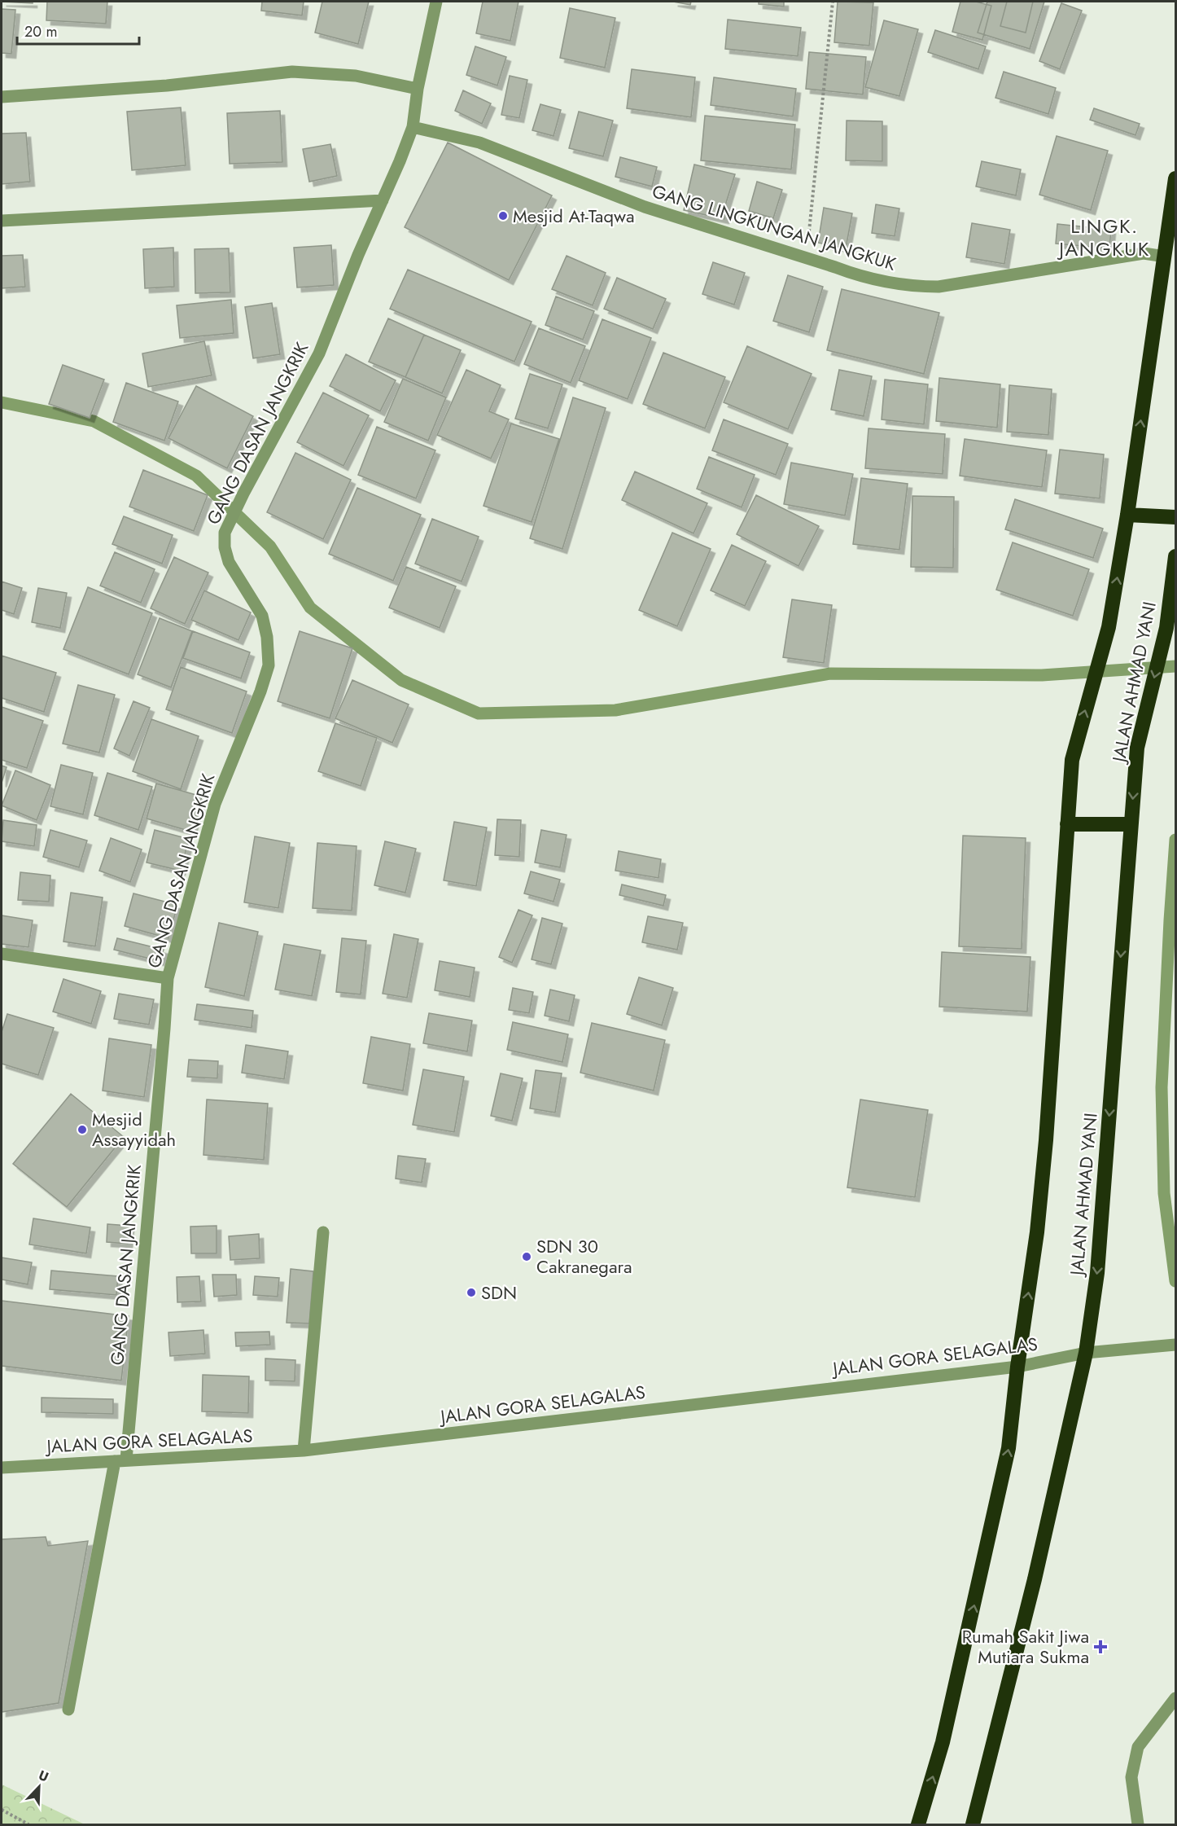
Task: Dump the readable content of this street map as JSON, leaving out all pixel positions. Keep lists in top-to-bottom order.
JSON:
{
  "streets": {
    "highway": ["JALAN AHMAD YANI"],
    "street": ["GANG LINGKUNGAN JANGKUK", "GANG DASAN JANGKRIK", "JALAN GORA SELAGALAS"]
  },
  "crossings": [
    ["GANG LINGKUNGAN JANGKUK", "GANG DASAN JANGKRIK"],
    ["GANG DASAN JANGKRIK", "JALAN GORA SELAGALAS"],
    ["JALAN AHMAD YANI", "JALAN GORA SELAGALAS"]
  ],
  "districts": ["LINGK. JANGKUK"],
  "places": {
    "other": [
      "Mesjid At-Taqwa",
      "Mesjid Assayyidah",
      "SDN 30 Cakranegara",
      "SDN"
    ],
    "health": ["Rumah Sakit Jiwa Mutiara Sukma"]
  },
  "scale_bar": "20 m",
  "north": "top right"
}
